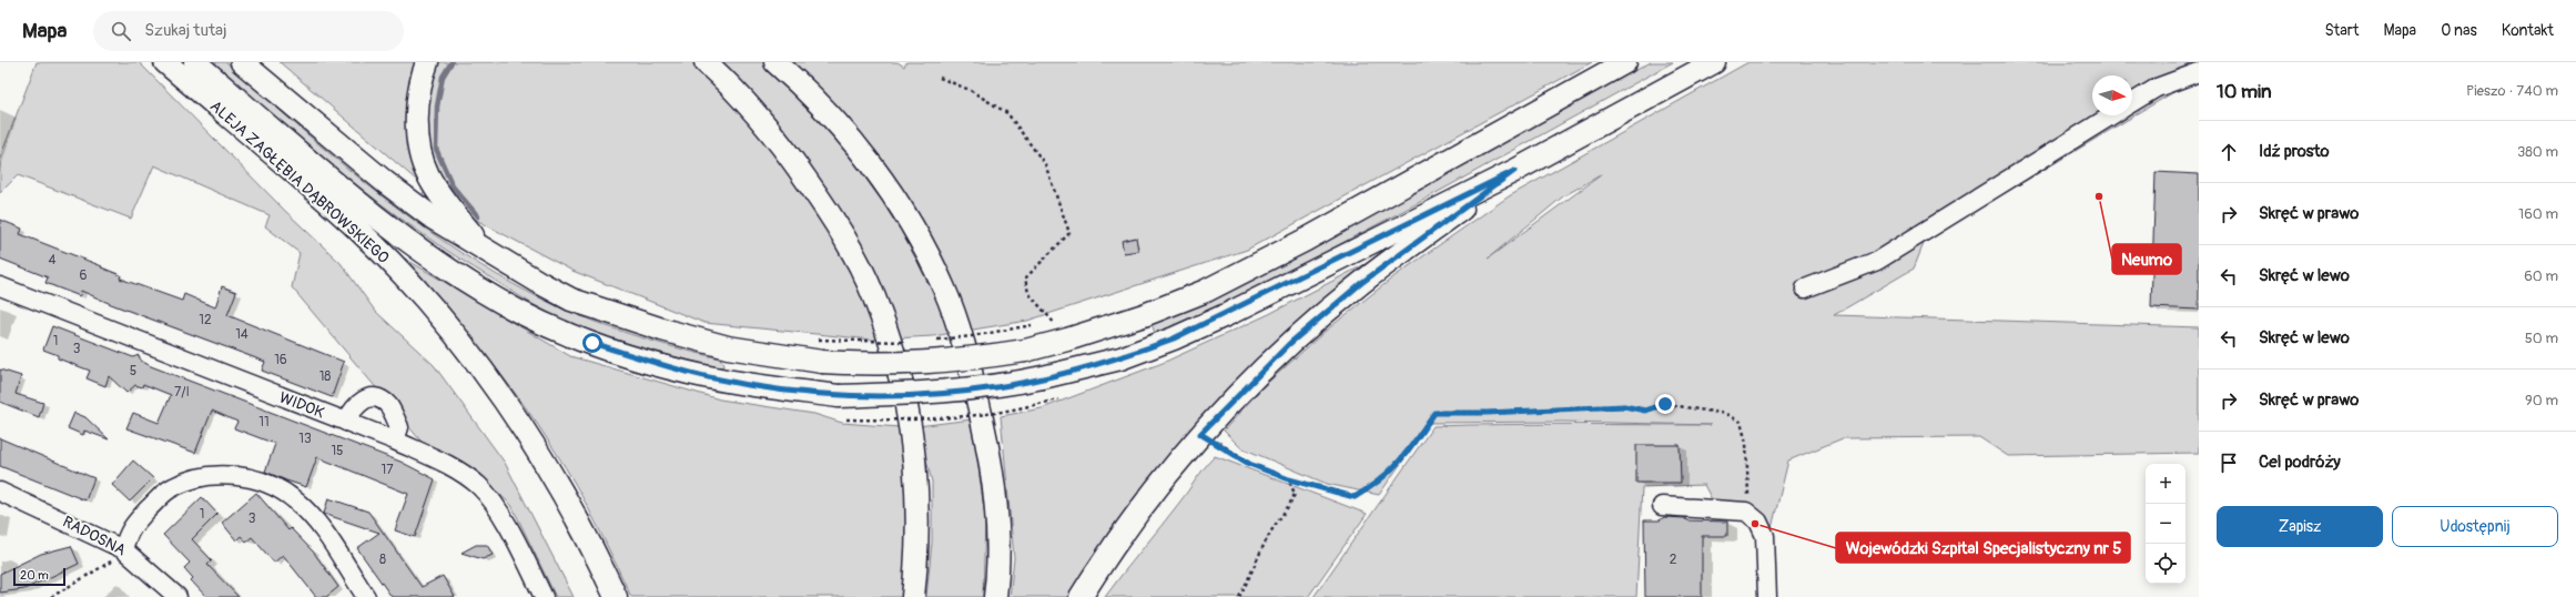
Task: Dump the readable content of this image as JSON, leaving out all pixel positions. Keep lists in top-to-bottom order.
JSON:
{
  "streets": {
    "main road": ["ALEJA ZAGŁĘBIA DĄBROWSKIEGO"],
    "street": ["WIDOK", "RADOSNA"]
  },
  "places": ["Neumo", "Wojewódzki Szpital Specjalistyczny nr 5"],
  "house_numbers": [
    "4",
    "6",
    "12",
    "14",
    "1",
    "3",
    "16",
    "5",
    "18",
    "7/I",
    "11",
    "13",
    "15",
    "17",
    "1",
    "3",
    "8",
    "2"
  ],
  "scale_bar": "20 m",
  "north": "right",
  "page": {
    "header": "Mapa",
    "search": "Szukaj tutaj",
    "nav": [
      "Start",
      "Mapa",
      "O nas",
      "Kontakt"
    ],
    "heading": ["10 min", "Pieszo · 740 m"],
    "list": [
      ["Idź prosto", "380 m"],
      ["Skręć w prawo", "160 m"],
      ["Skręć w lewo", "60 m"],
      ["Skręć w lewo", "50 m"],
      ["Skręć w prawo", "90 m"],
      "Cel podróży"
    ],
    "map_buttons": ["+", "−"],
    "buttons": ["Zapisz", "Udostępnij"],
    "scale": "20 m"
  }
}
